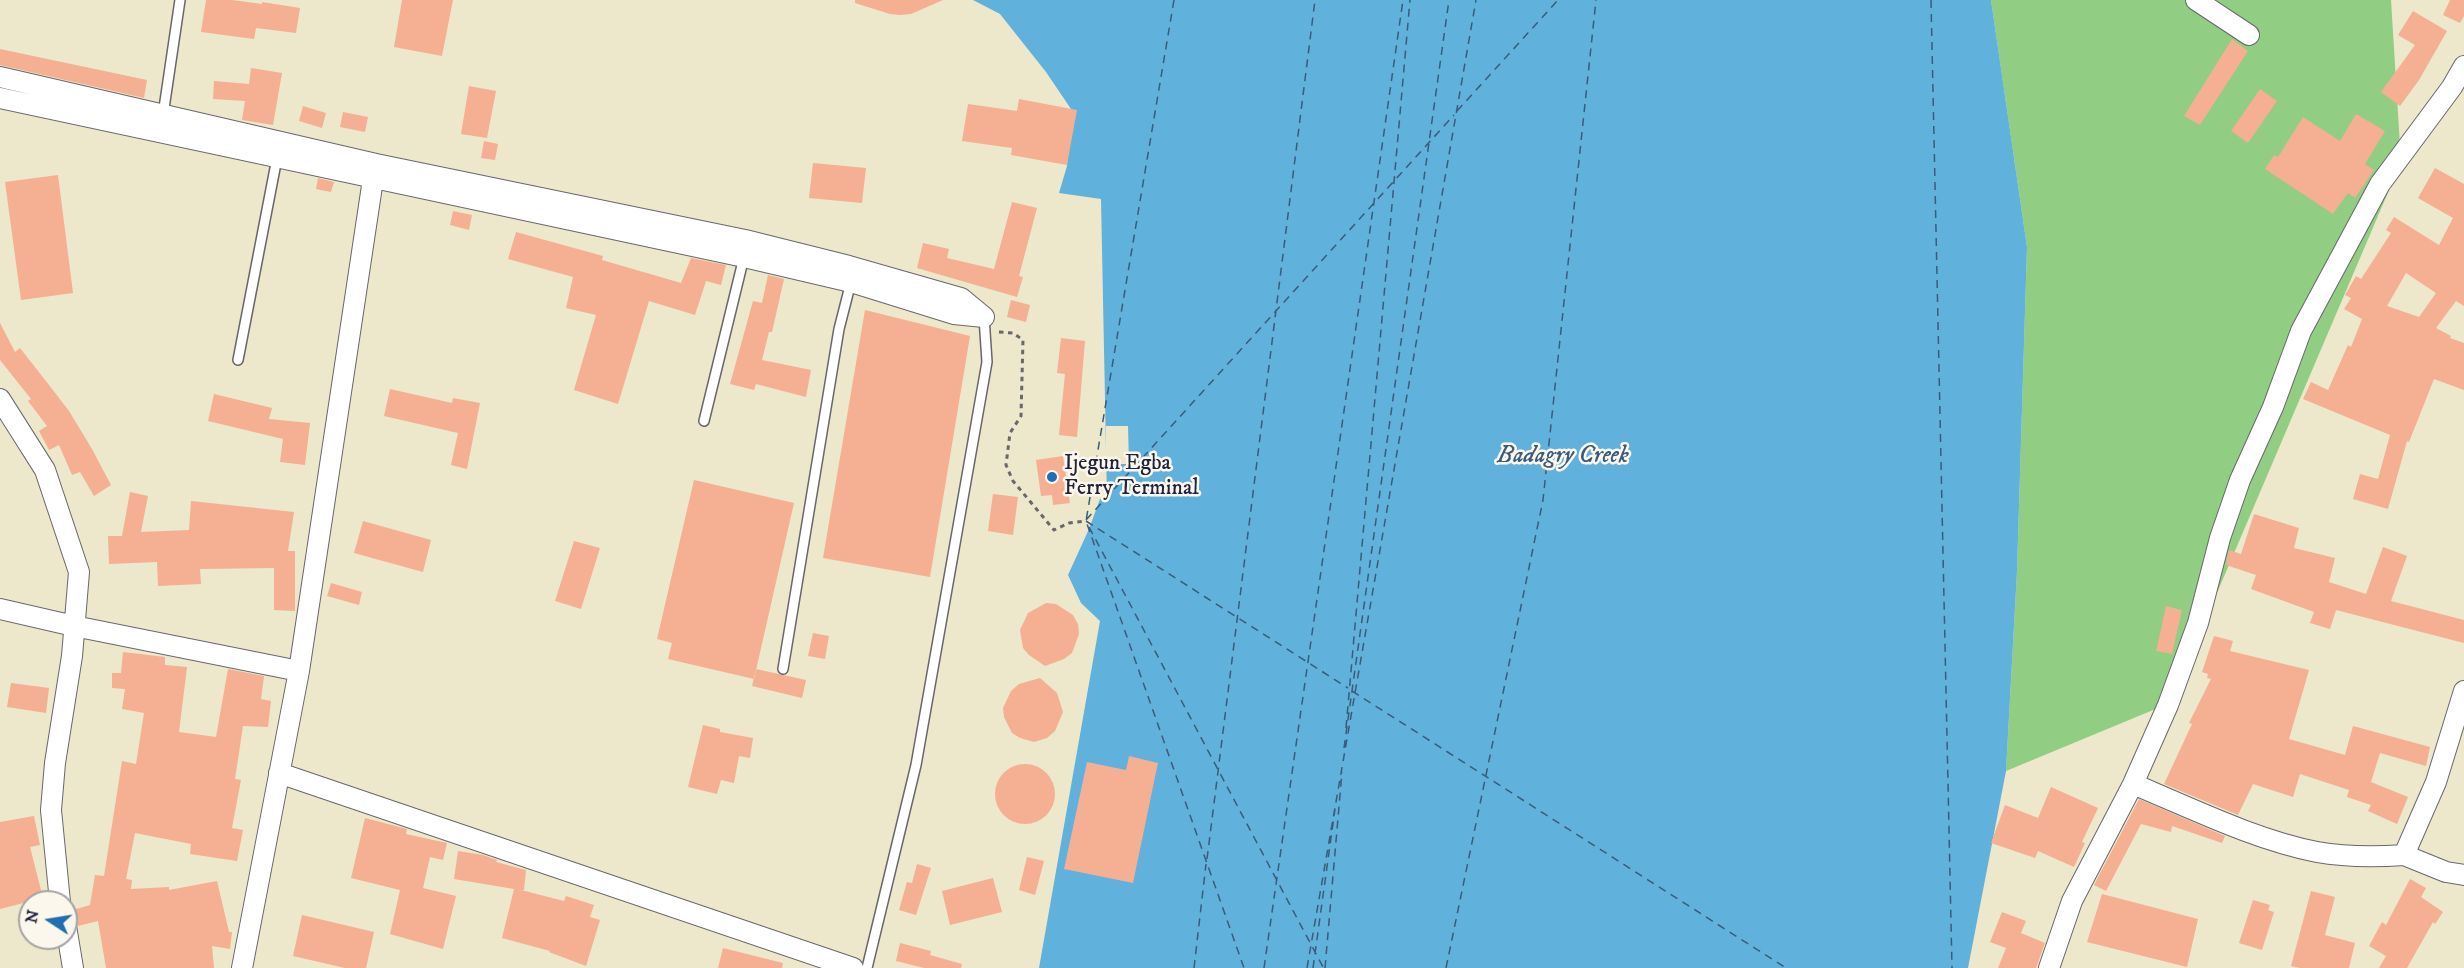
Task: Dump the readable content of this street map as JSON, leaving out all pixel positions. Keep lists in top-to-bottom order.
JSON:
{
  "water": ["Badagry Creek"],
  "places": ["Ijegun Egba Ferry Terminal"],
  "north": "left"
}
